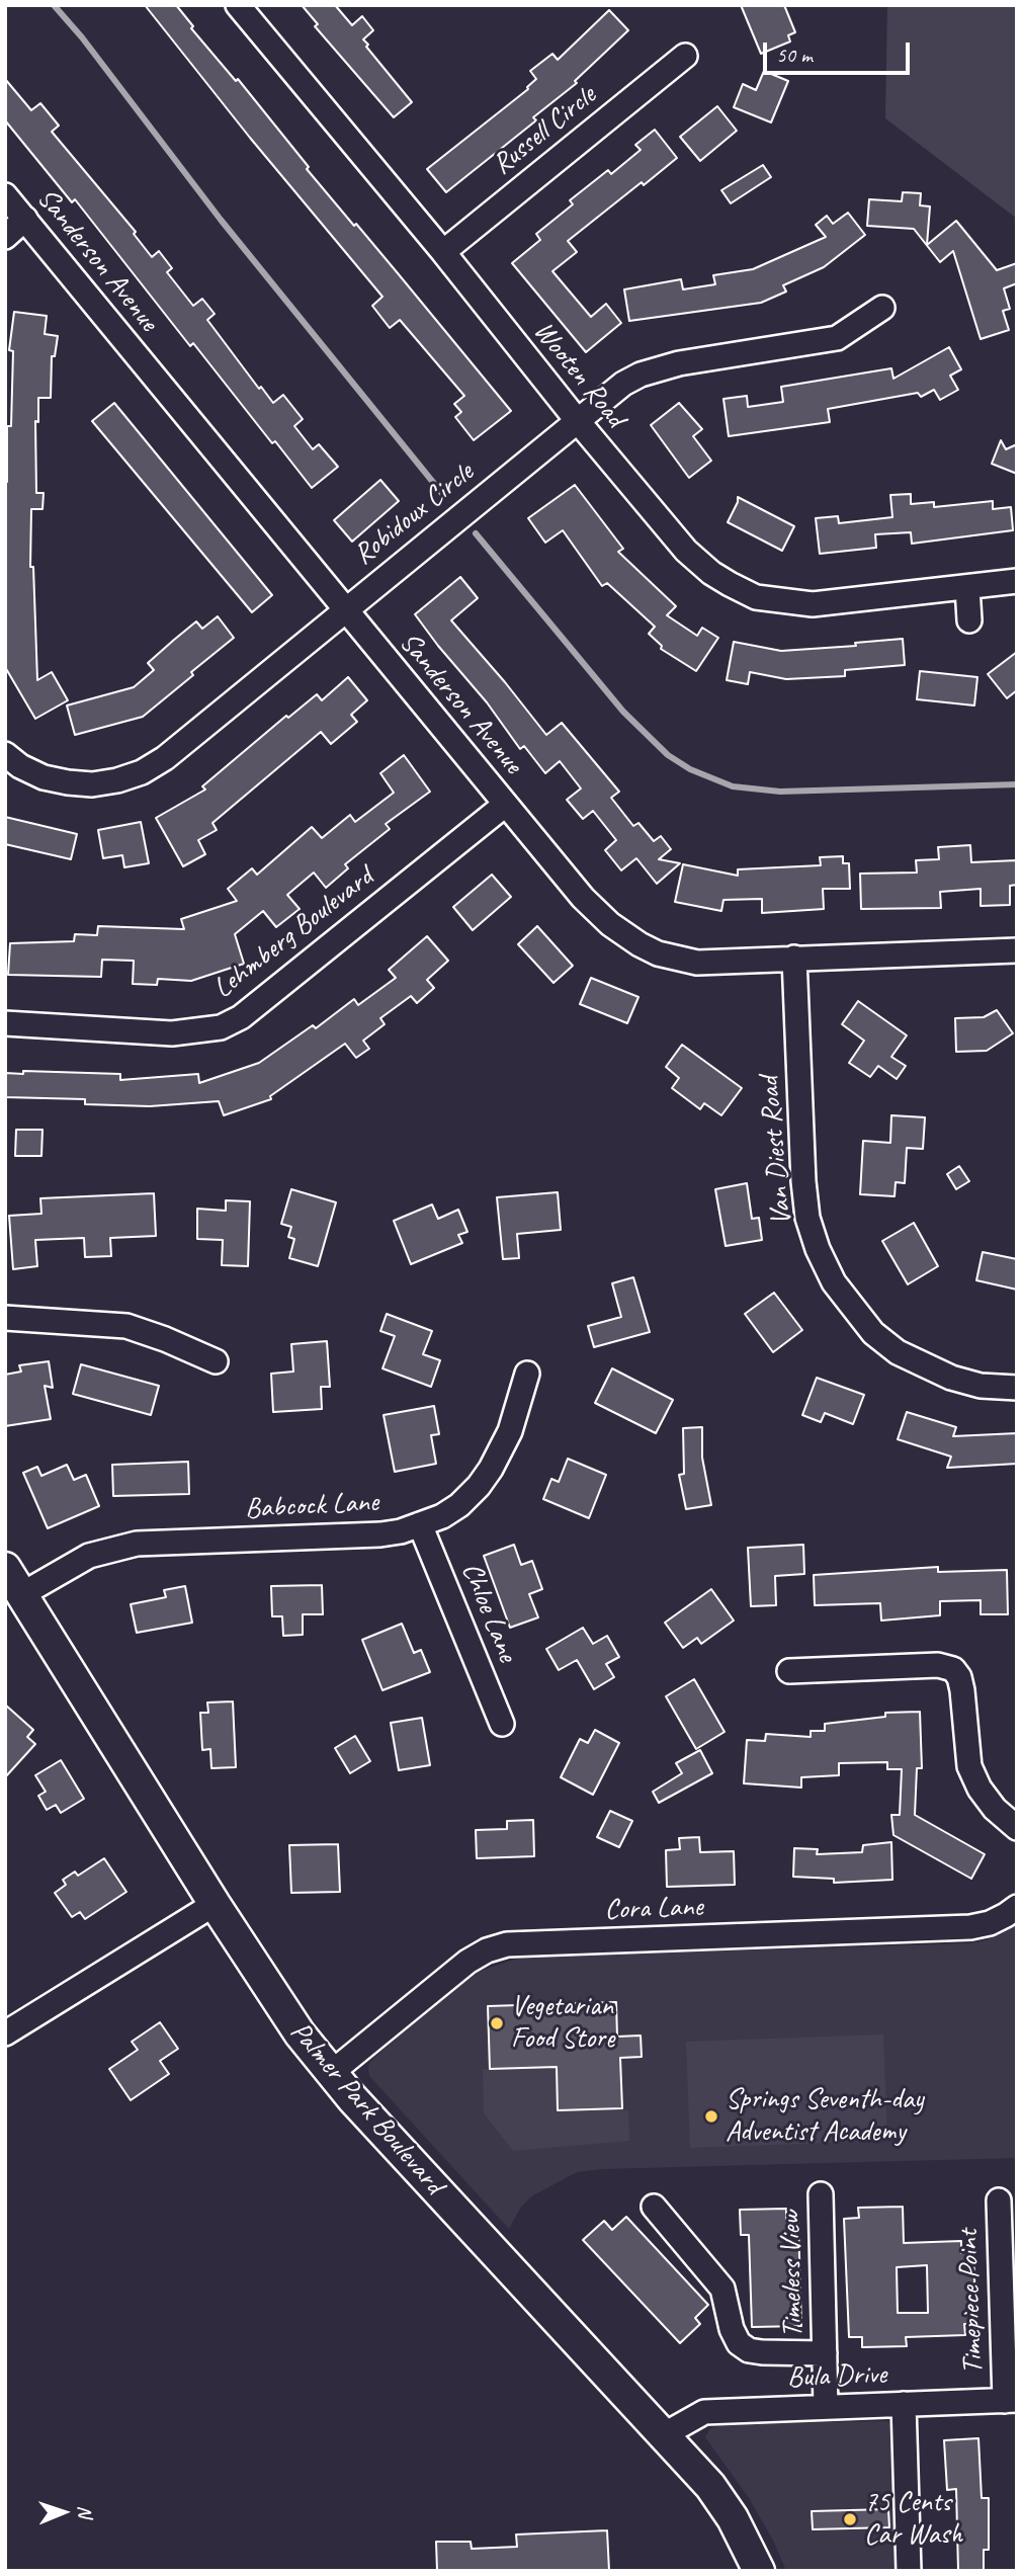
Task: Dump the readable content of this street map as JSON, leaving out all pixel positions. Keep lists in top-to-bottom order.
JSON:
{
  "streets": {
    "main road": ["Palmer Park Boulevard"],
    "street": [
      "Russell Circle",
      "Sanderson Avenue",
      "Wooten Road",
      "Robidoux Circle",
      "Lehmberg Boulevard",
      "Van Diest Road",
      "Babcock Lane",
      "Chloe Lane",
      "Cora Lane",
      "Timeless View",
      "Timepiece Point",
      "Bula Drive"
    ]
  },
  "crossings": [
    ["Russell Circle", "Wooten Road"],
    ["Sanderson Avenue", "Robidoux Circle"],
    ["Sanderson Avenue", "Lehmberg Boulevard"],
    ["Sanderson Avenue", "Van Diest Road"],
    ["Wooten Road", "Robidoux Circle"],
    ["Babcock Lane", "Chloe Lane"],
    ["Babcock Lane", "Palmer Park Boulevard"],
    ["Cora Lane", "Palmer Park Boulevard"],
    ["Palmer Park Boulevard", "Bula Drive"],
    ["Timeless View", "Bula Drive"],
    ["Timepiece Point", "Bula Drive"]
  ],
  "places": ["Vegetarian Food Store", "Springs Seventh-day Adventist Academy", "75 Cents Car Wash"],
  "scale_bar": "50 m",
  "north": "right"
}
